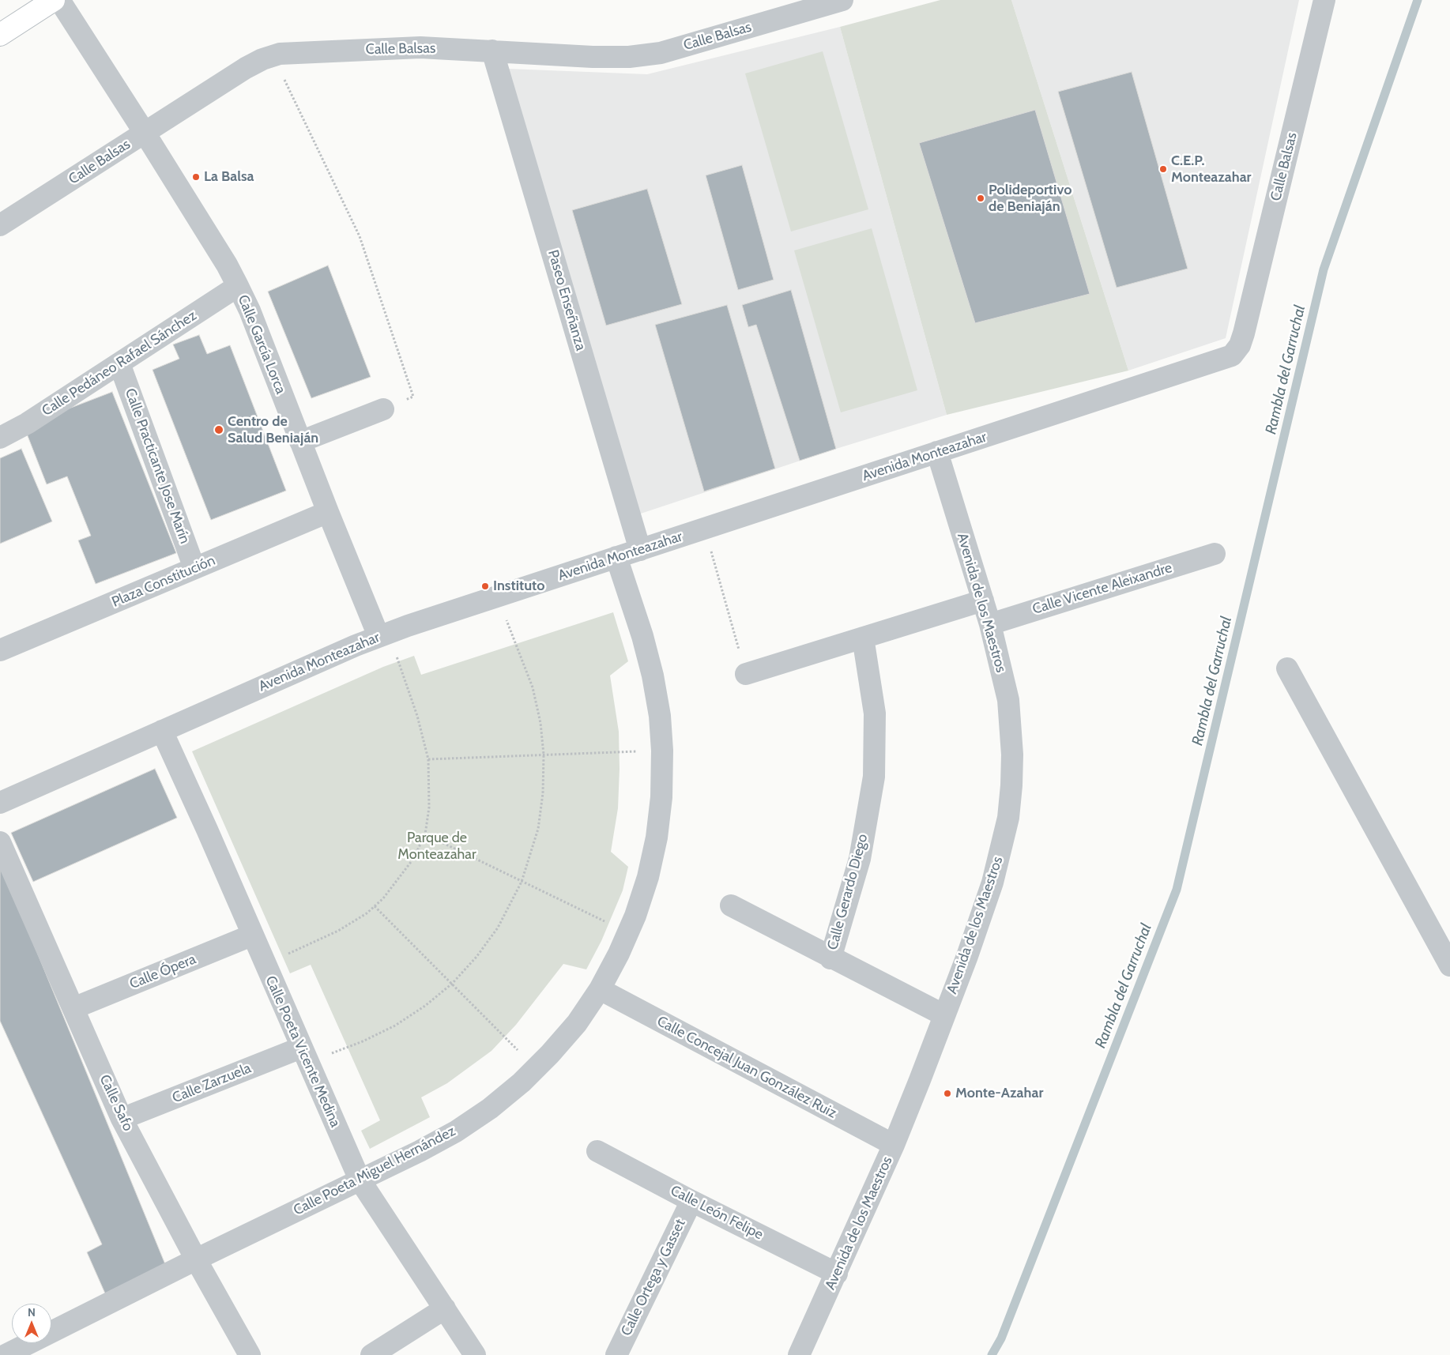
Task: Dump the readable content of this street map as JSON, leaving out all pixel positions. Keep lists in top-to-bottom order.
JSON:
{
  "streets": {
    "street": [
      "Calle Balsas",
      "Paseo Enseñanza",
      "Calle García Lorca",
      "Calle Pedáneo Rafael Sánchez",
      "Avenida Monteazahar",
      "Calle Practicante Jose Marín",
      "Plaza Constitución",
      "Calle Vicente Aleixandre",
      "Avenida de los Maestros",
      "Calle Gerardo Diego",
      "Calle Ópera",
      "Calle Poeta Vicente Medina",
      "Calle Concejal Juan González Ruiz",
      "Calle Zarzuela",
      "Calle Safo",
      "Calle Poeta Miguel Hernández",
      "Calle León Felipe",
      "Calle Ortega y Gasset"
    ]
  },
  "crossings": [
    ["Calle Balsas", "Paseo Enseñanza"],
    ["Calle Balsas", "Calle García Lorca"],
    ["Calle Balsas", "Avenida Monteazahar"],
    ["Paseo Enseñanza", "Avenida Monteazahar"],
    ["Calle García Lorca", "Calle Pedáneo Rafael Sánchez"],
    ["Calle García Lorca", "Avenida Monteazahar"],
    ["Calle García Lorca", "Plaza Constitución"],
    ["Calle Pedáneo Rafael Sánchez", "Calle Practicante Jose Marín"],
    ["Avenida Monteazahar", "Avenida de los Maestros"],
    ["Avenida Monteazahar", "Calle Poeta Vicente Medina"],
    ["Avenida Monteazahar", "Calle Poeta Miguel Hernández"],
    ["Calle Practicante Jose Marín", "Plaza Constitución"],
    ["Calle Vicente Aleixandre", "Avenida de los Maestros"],
    ["Avenida de los Maestros", "Calle Concejal Juan González Ruiz"],
    ["Avenida de los Maestros", "Calle León Felipe"],
    ["Calle Ópera", "Calle Poeta Vicente Medina"],
    ["Calle Ópera", "Calle Safo"],
    ["Calle Poeta Vicente Medina", "Calle Zarzuela"],
    ["Calle Poeta Vicente Medina", "Calle Poeta Miguel Hernández"],
    ["Calle Concejal Juan González Ruiz", "Calle Poeta Miguel Hernández"],
    ["Calle Zarzuela", "Calle Safo"],
    ["Calle Safo", "Calle Poeta Miguel Hernández"],
    ["Calle León Felipe", "Calle Ortega y Gasset"]
  ],
  "water": ["Rambla del Garruchal"],
  "parks": ["Parque de Monteazahar"],
  "places": [
    "C.E.P. Monteazahar",
    "La Balsa",
    "Polideportivo de Beniaján",
    "Centro de Salud Beniaján",
    "Instituto",
    "Monte-Azahar"
  ],
  "north": "top"
}
